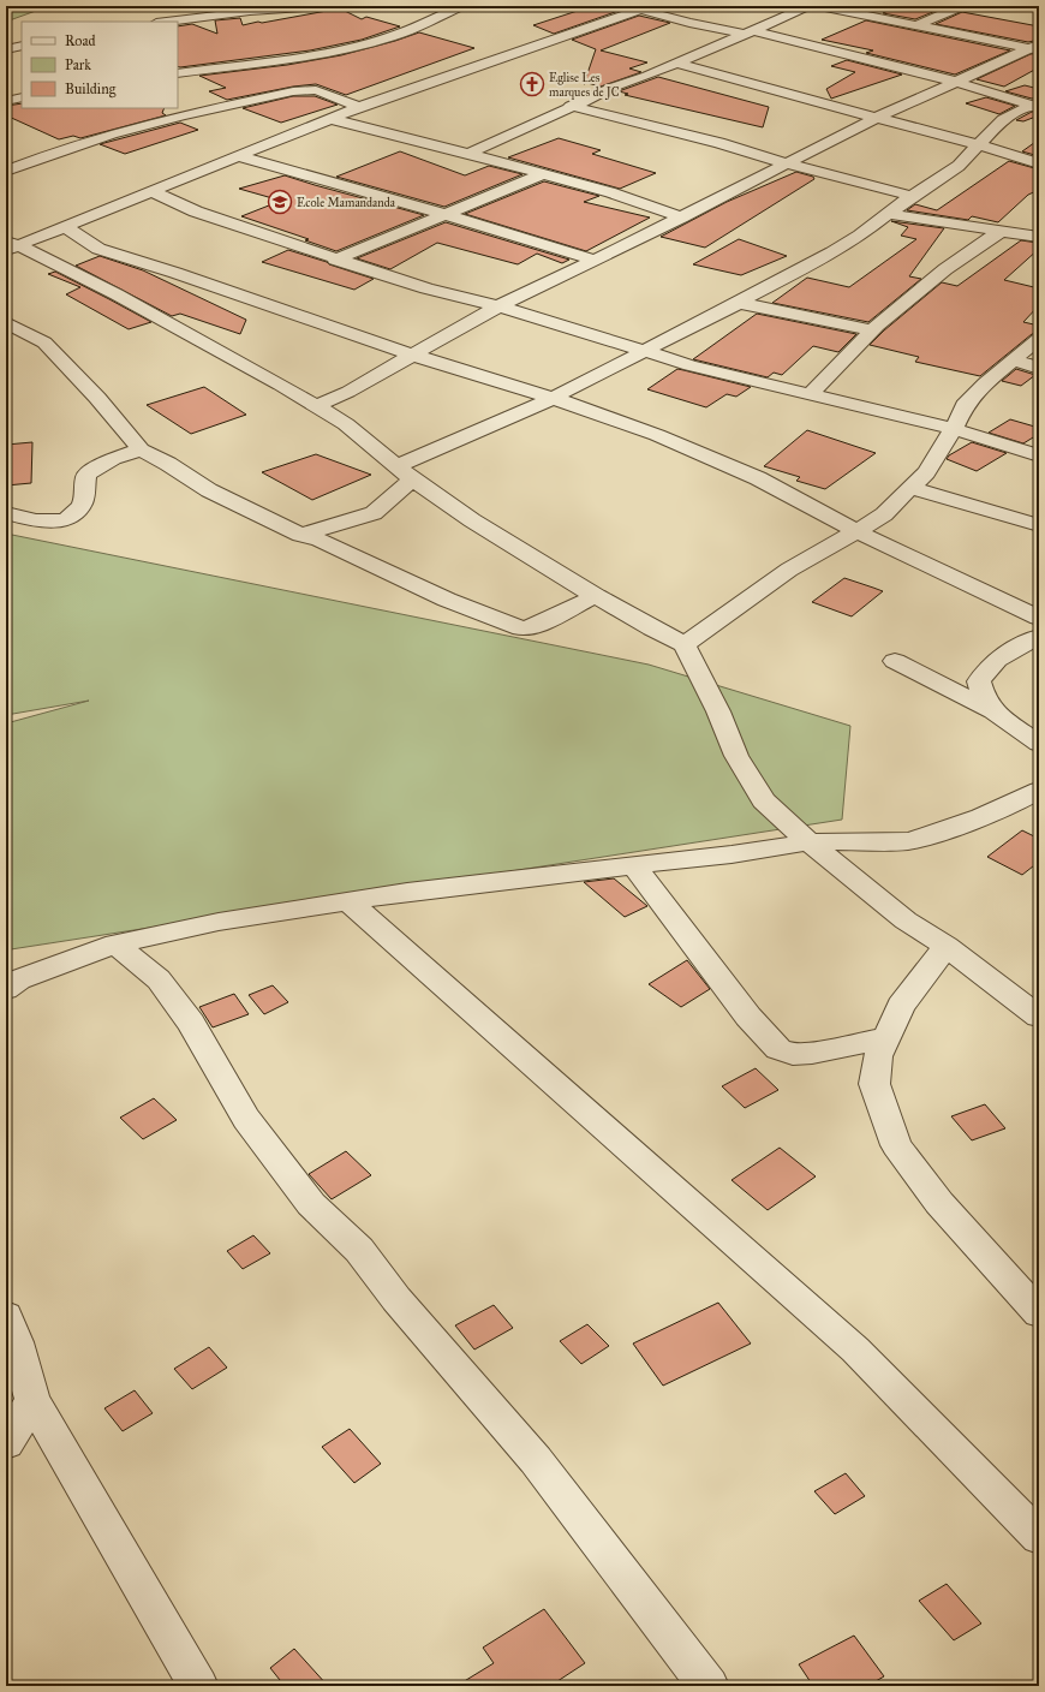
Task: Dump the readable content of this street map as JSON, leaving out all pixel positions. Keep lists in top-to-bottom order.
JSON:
{
  "places": {
    "church": ["Eglise Les marques de JC"],
    "school or university": ["Ecole Mamandanda"]
  },
  "legend": ["Road", "Park", "Building"]
}
